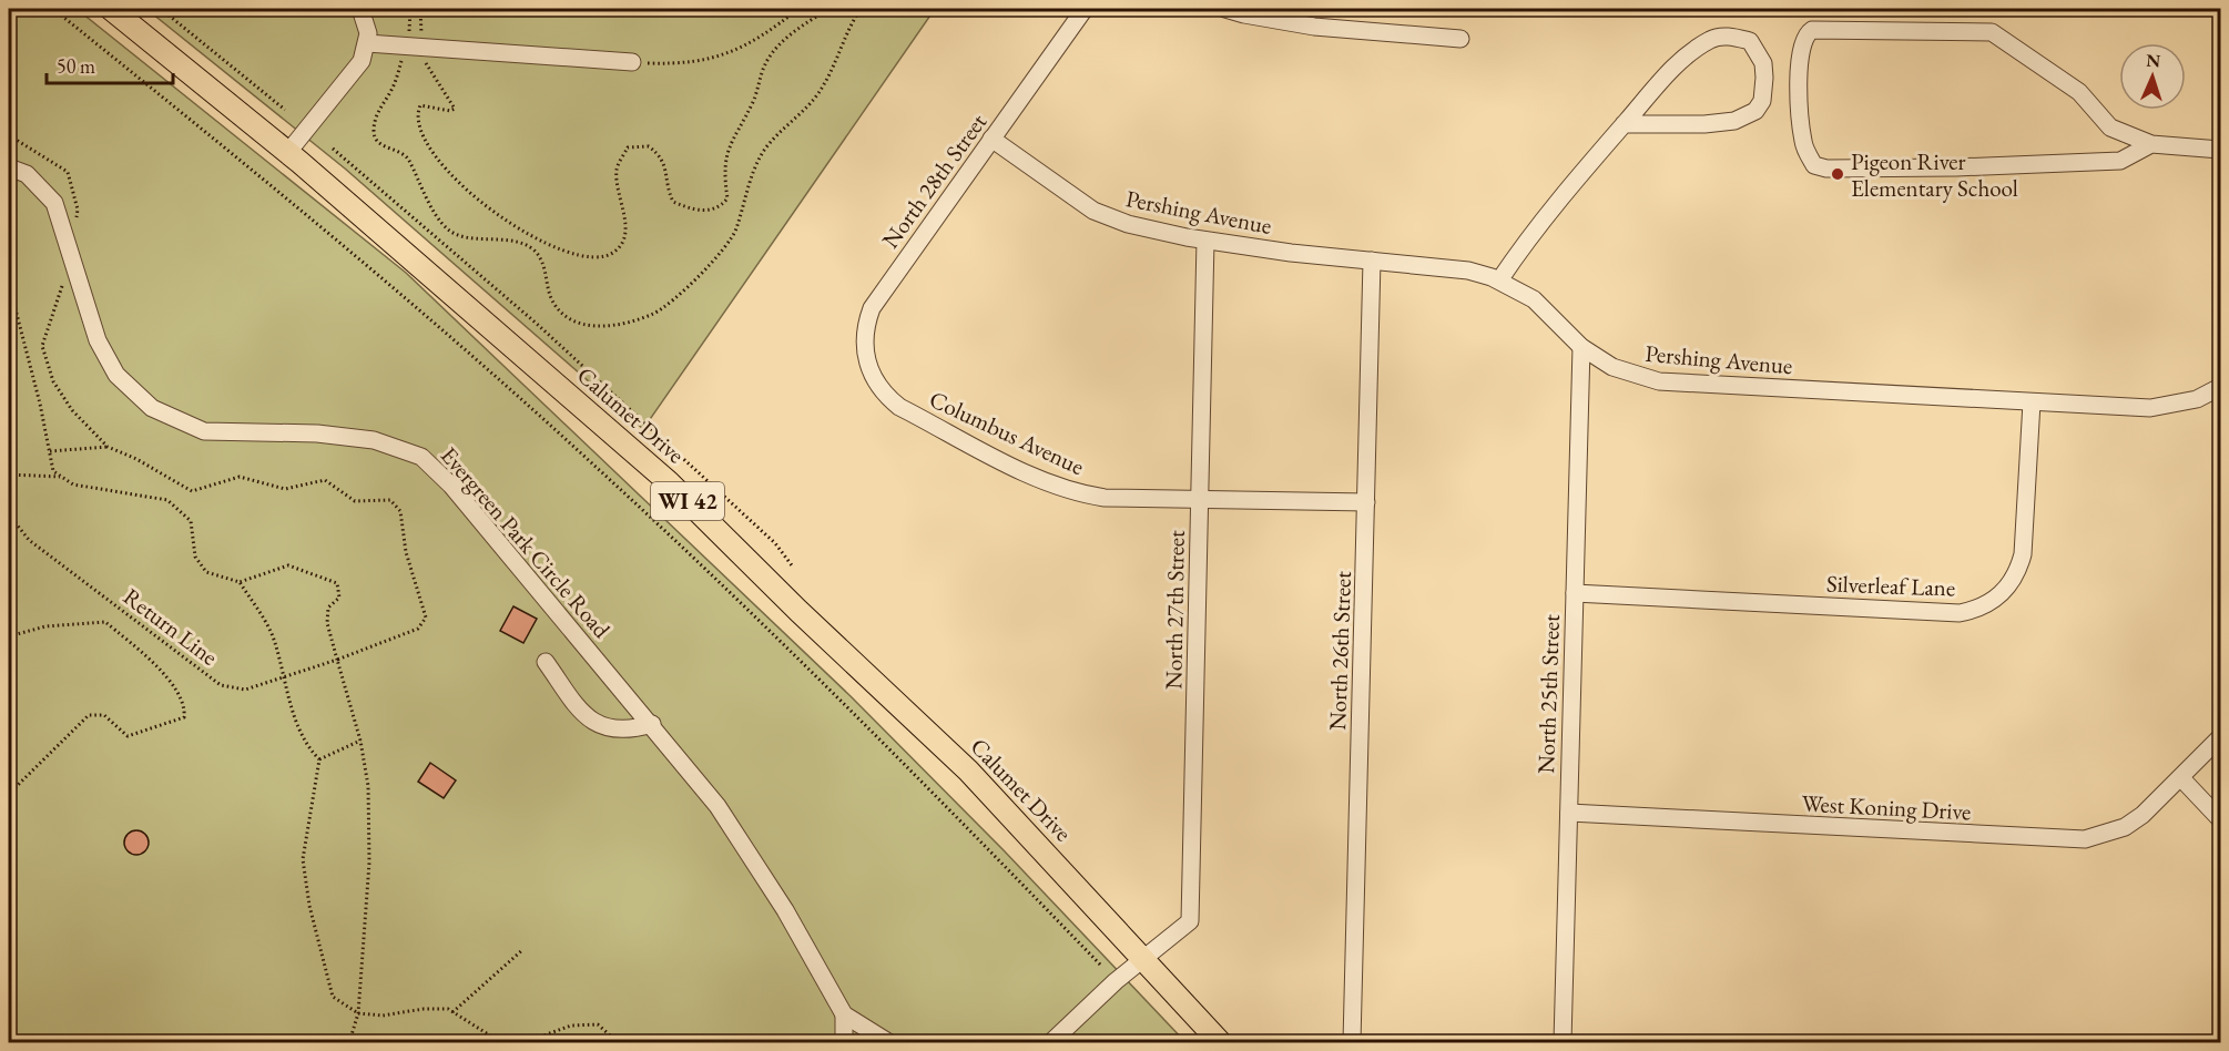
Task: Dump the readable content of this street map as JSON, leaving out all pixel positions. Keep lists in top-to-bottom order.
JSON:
{
  "streets": {
    "main road": ["Calumet Drive", "WI 42"],
    "street": [
      "North 28th Street",
      "Pershing Avenue",
      "Columbus Avenue",
      "Evergreen Park Circle Road",
      "Silverleaf Lane",
      "North 27th Street",
      "North 26th Street",
      "North 25th Street",
      "West Koning Drive"
    ],
    "path": ["Return Line"]
  },
  "crossings": [
    ["North 28th Street", "Pershing Avenue"],
    ["North 28th Street", "Columbus Avenue"],
    ["Pershing Avenue", "Silverleaf Lane"],
    ["Pershing Avenue", "North 27th Street"],
    ["Pershing Avenue", "North 26th Street"],
    ["Pershing Avenue", "North 25th Street"],
    ["Calumet Drive", "North 27th Street"],
    ["Columbus Avenue", "North 27th Street"],
    ["Columbus Avenue", "North 26th Street"],
    ["Silverleaf Lane", "North 25th Street"],
    ["North 25th Street", "West Koning Drive"]
  ],
  "places": ["Pigeon River Elementary School"],
  "scale_bar": "50 m",
  "north": "top"
}
